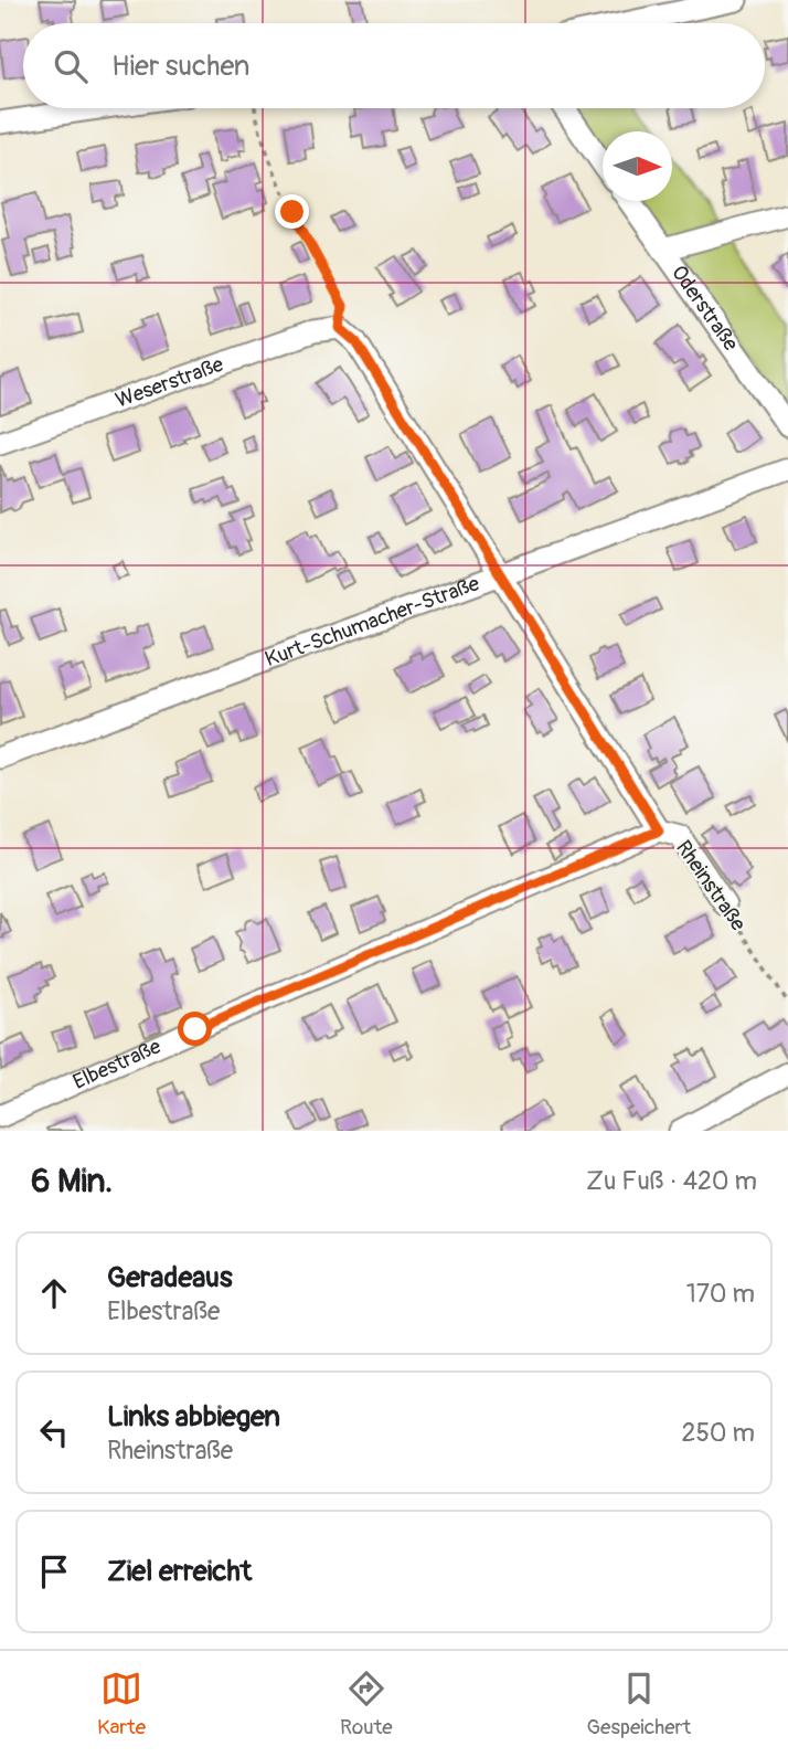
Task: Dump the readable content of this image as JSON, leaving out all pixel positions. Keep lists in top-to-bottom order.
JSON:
{
  "streets": {
    "street": [
      "Oderstraße",
      "Weserstraße",
      "Kurt-Schumacher-Straße",
      "Rheinstraße",
      "Elbestraße"
    ]
  },
  "crossings": [
    ["Weserstraße", "Rheinstraße"],
    ["Kurt-Schumacher-Straße", "Rheinstraße"],
    ["Rheinstraße", "Elbestraße"]
  ],
  "north": "right",
  "page": {
    "search": "Hier suchen",
    "heading": ["6 Min.", "Zu Fuß · 420 m"],
    "list": [
      ["Geradeaus", "Elbestraße", "170 m"],
      ["Links abbiegen", "Rheinstraße", "250 m"],
      "Ziel erreicht"
    ],
    "nav": ["Karte", "Route", "Gespeichert"]
  }
}
